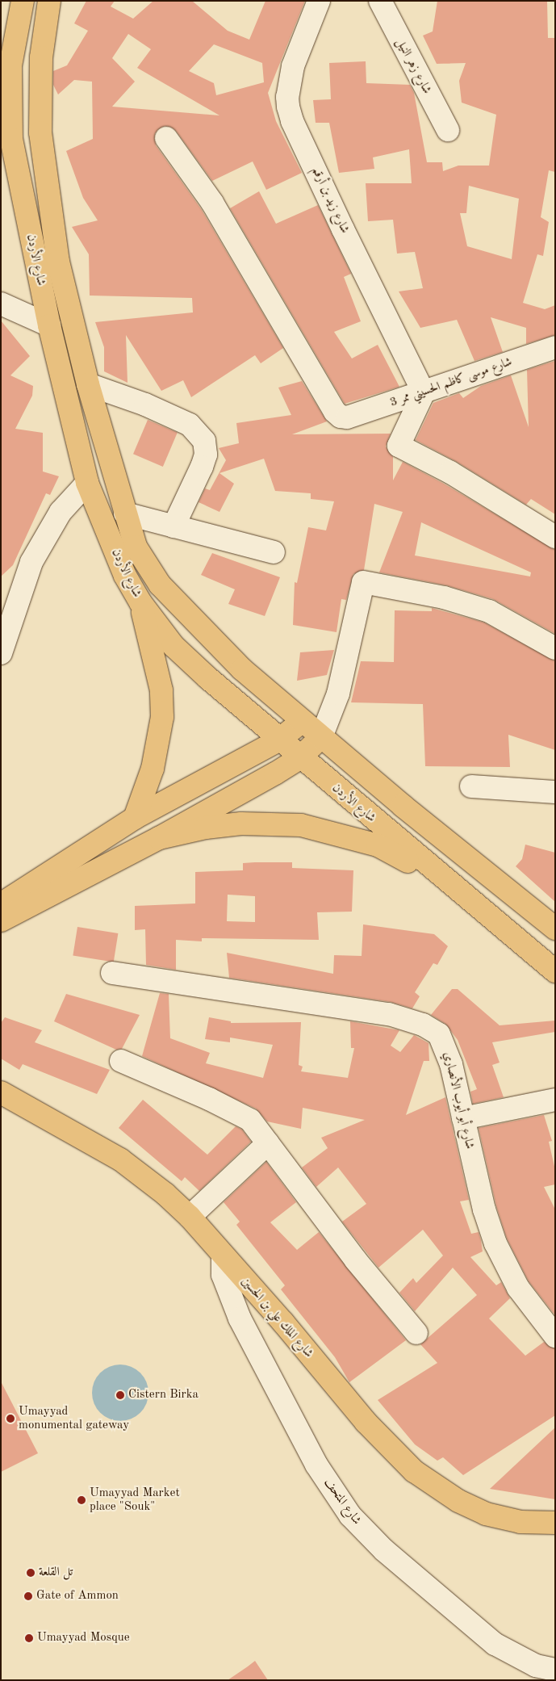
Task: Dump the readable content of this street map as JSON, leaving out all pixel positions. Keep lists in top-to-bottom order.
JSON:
{
  "streets": {
    "main road": ["شارع الأردن", "شارع الملك علي بن الحسين"],
    "street": [
      "شارع زهر النيل",
      "شارع زيد بن أرقم",
      "شارع موسى كاظم الحسيني ممر 3",
      "شارع أبو أيوب الأنصاري",
      "شارع المتحف"
    ]
  },
  "crossings": [
    ["شارع زيد بن أرقم", "شارع موسى كاظم الحسيني ممر 3"],
    ["شارع الملك علي بن الحسين", "شارع المتحف"]
  ],
  "places": [
    "Cistern Birka",
    "Umayyad monumental gateway",
    "Umayyad Market place \"Souk\"",
    "تل القلعة",
    "Gate of Ammon",
    "Umayyad Mosque"
  ]
}
